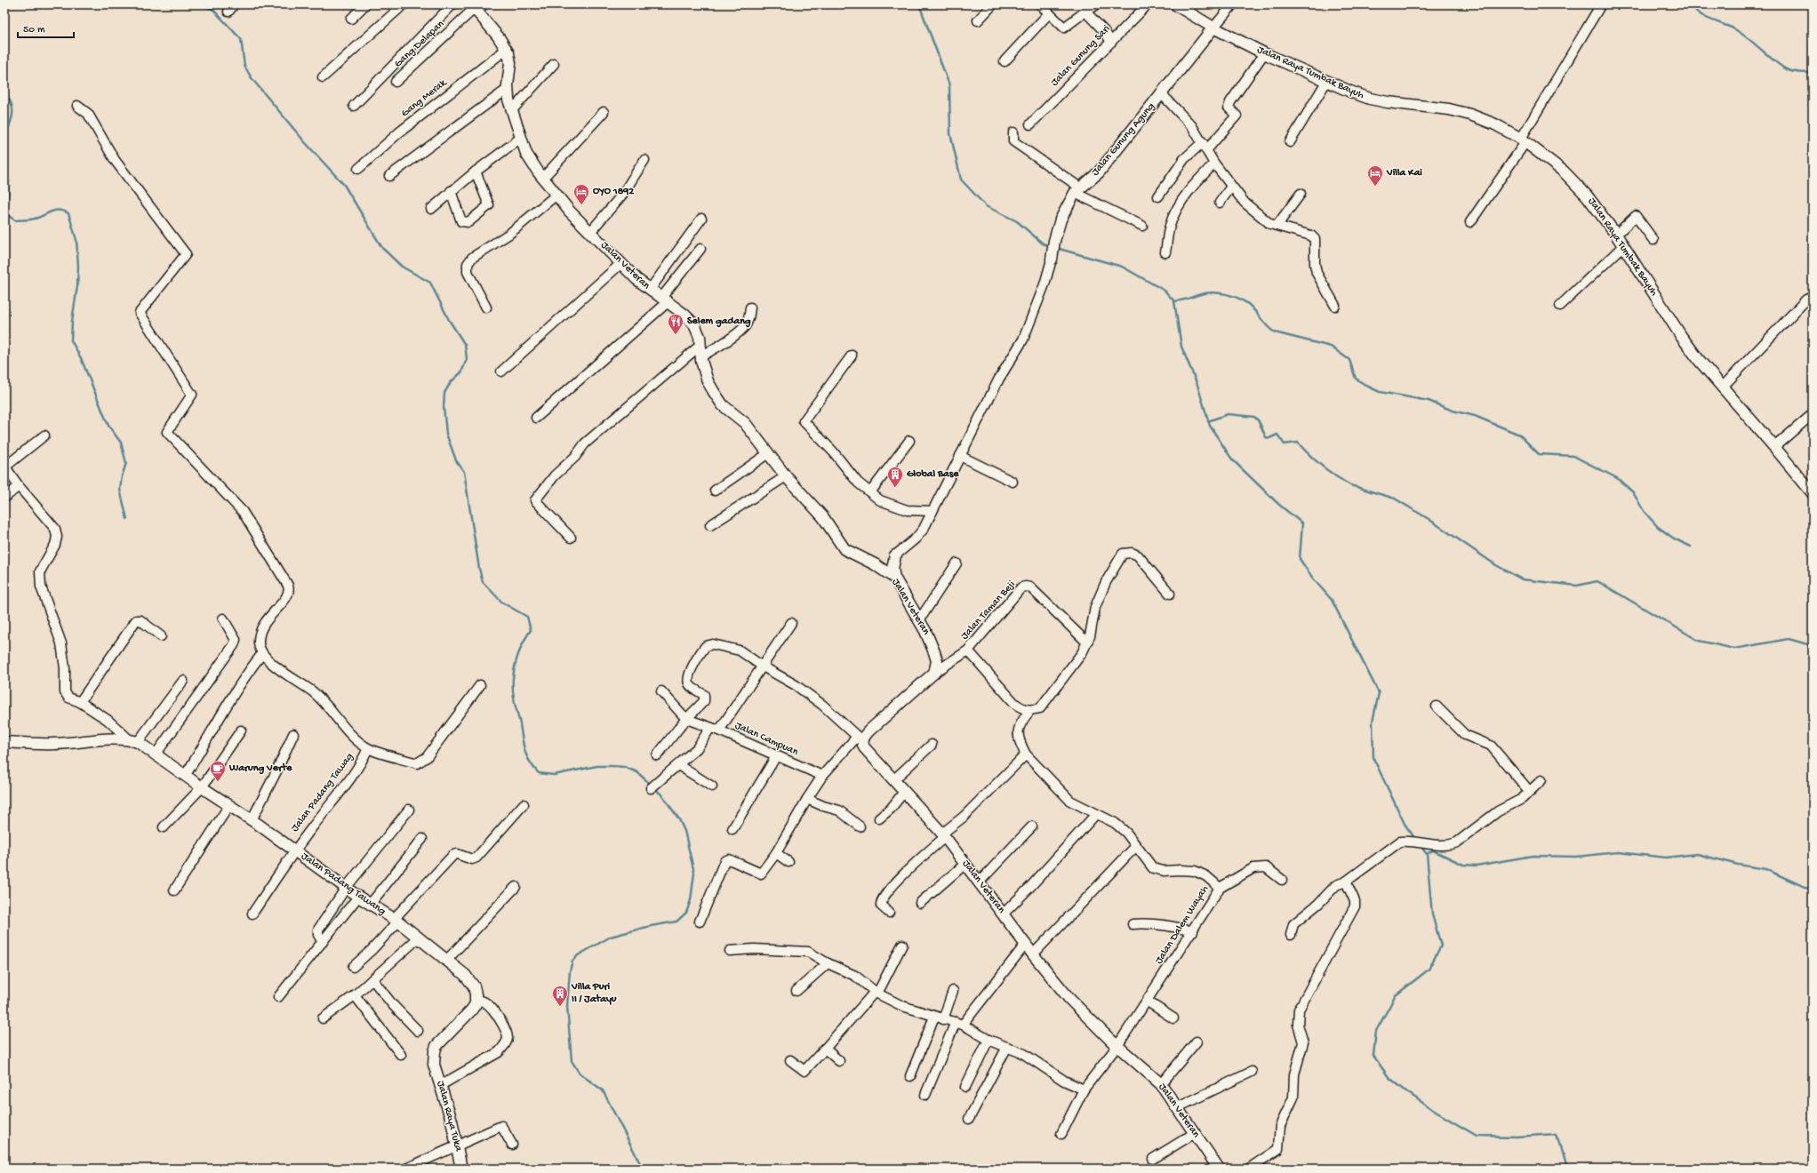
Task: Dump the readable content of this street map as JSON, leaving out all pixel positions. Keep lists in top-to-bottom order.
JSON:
{
  "streets": {
    "street": [
      "Gang Delapan",
      "Jalan Gunung Sari",
      "Jalan Raya Tumbak Bayuh",
      "Gang Merak",
      "Jalan Gunung Agung",
      "Jalan Veteran",
      "Jalan Taman Beji",
      "Jalan Campuan",
      "Jalan Padang Tawag",
      "Jalan Padang Tawang",
      "Jalan Dalem Wayah",
      "Jalan Raya Tuka"
    ]
  },
  "crossings": [
    ["Gang Delapan", "Jalan Veteran"],
    ["Jalan Raya Tumbak Bayuh", "Jalan Gunung Agung"],
    ["Gang Merak", "Jalan Veteran"],
    ["Jalan Veteran", "Jalan Taman Beji"],
    ["Jalan Veteran", "Jalan Dalem Wayah"],
    ["Jalan Padang Tawag", "Jalan Padang Tawang"],
    ["Jalan Padang Tawang", "Jalan Raya Tuka"]
  ],
  "places": {
    "hotel": ["Villa Kai", "OYO 1892"],
    "restaurant": ["Selem gadang"],
    "building": ["Global Base", "Villa Puri II / Jatayu"],
    "cafe": ["Warung Verte"]
  },
  "scale_bar": "50 m"
}
